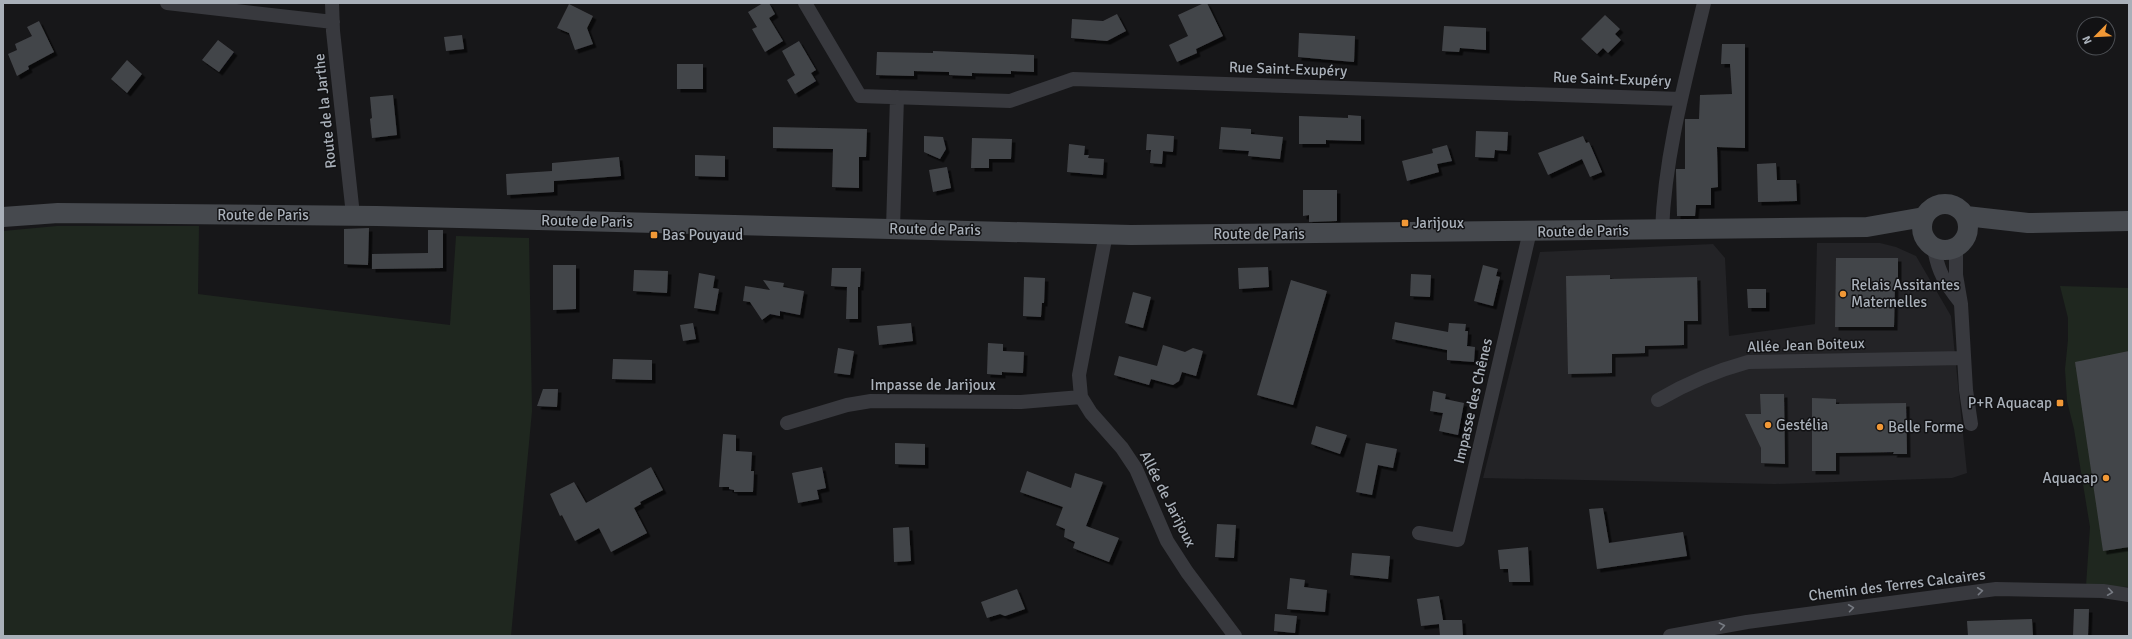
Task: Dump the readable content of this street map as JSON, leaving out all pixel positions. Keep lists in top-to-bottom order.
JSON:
{
  "streets": {
    "main road": ["Route de Paris"],
    "street": [
      "Rue Saint-Exupéry",
      "Route de la Jarthe",
      "Allée Jean Boiteux",
      "Impasse de Jarijoux",
      "Impasse des Chênes",
      "Allée de Jarijoux",
      "Chemin des Terres Calcaires"
    ]
  },
  "crossings": [
    ["Route de la Jarthe", "Route de Paris"],
    ["Route de Paris", "Impasse des Chênes"],
    ["Route de Paris", "Allée de Jarijoux"],
    ["Impasse de Jarijoux", "Allée de Jarijoux"]
  ],
  "one_way": ["Chemin des Terres Calcaires"],
  "places": {
    "transit": ["Jarijoux", "Bas Pouyaud", "P+R Aquacap"],
    "other": [
      "Relais Assitantes Maternelles",
      "Gestélia",
      "Belle Forme",
      "Aquacap"
    ]
  },
  "north": "bottom left"
}
